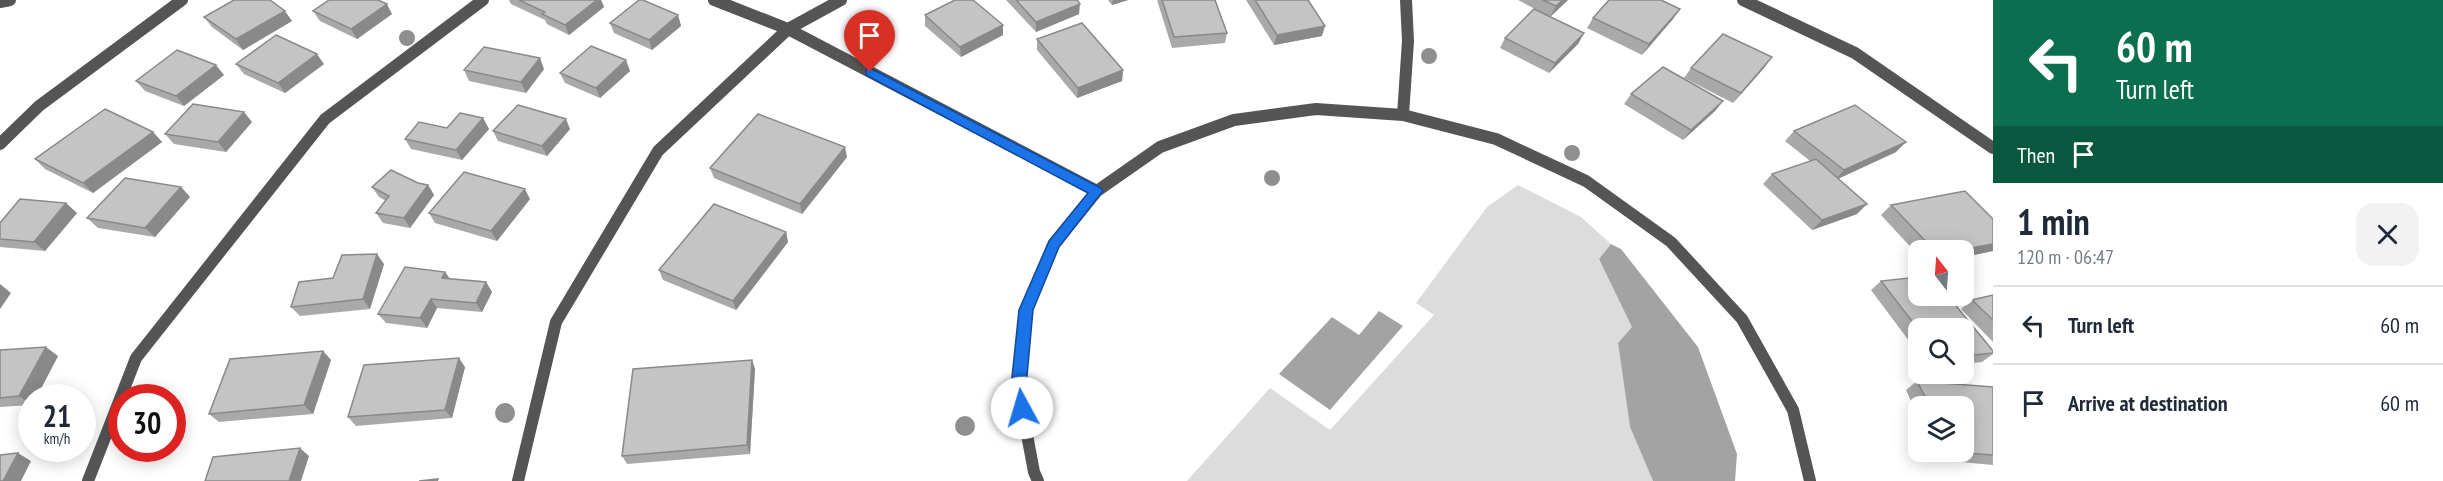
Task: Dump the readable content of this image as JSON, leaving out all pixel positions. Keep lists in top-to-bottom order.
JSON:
{
  "north": "top",
  "page": {
    "turn": ["60 m", "Turn left"],
    "then": "Then",
    "heading": ["1 min", "120 m · 06:47"],
    "list": [
      {
        "name": "Turn left",
        "value": "60 m"
      },
      {
        "name": "Arrive at destination",
        "value": "60 m"
      }
    ],
    "speed": "21 km/h",
    "limit": "30"
  }
}
